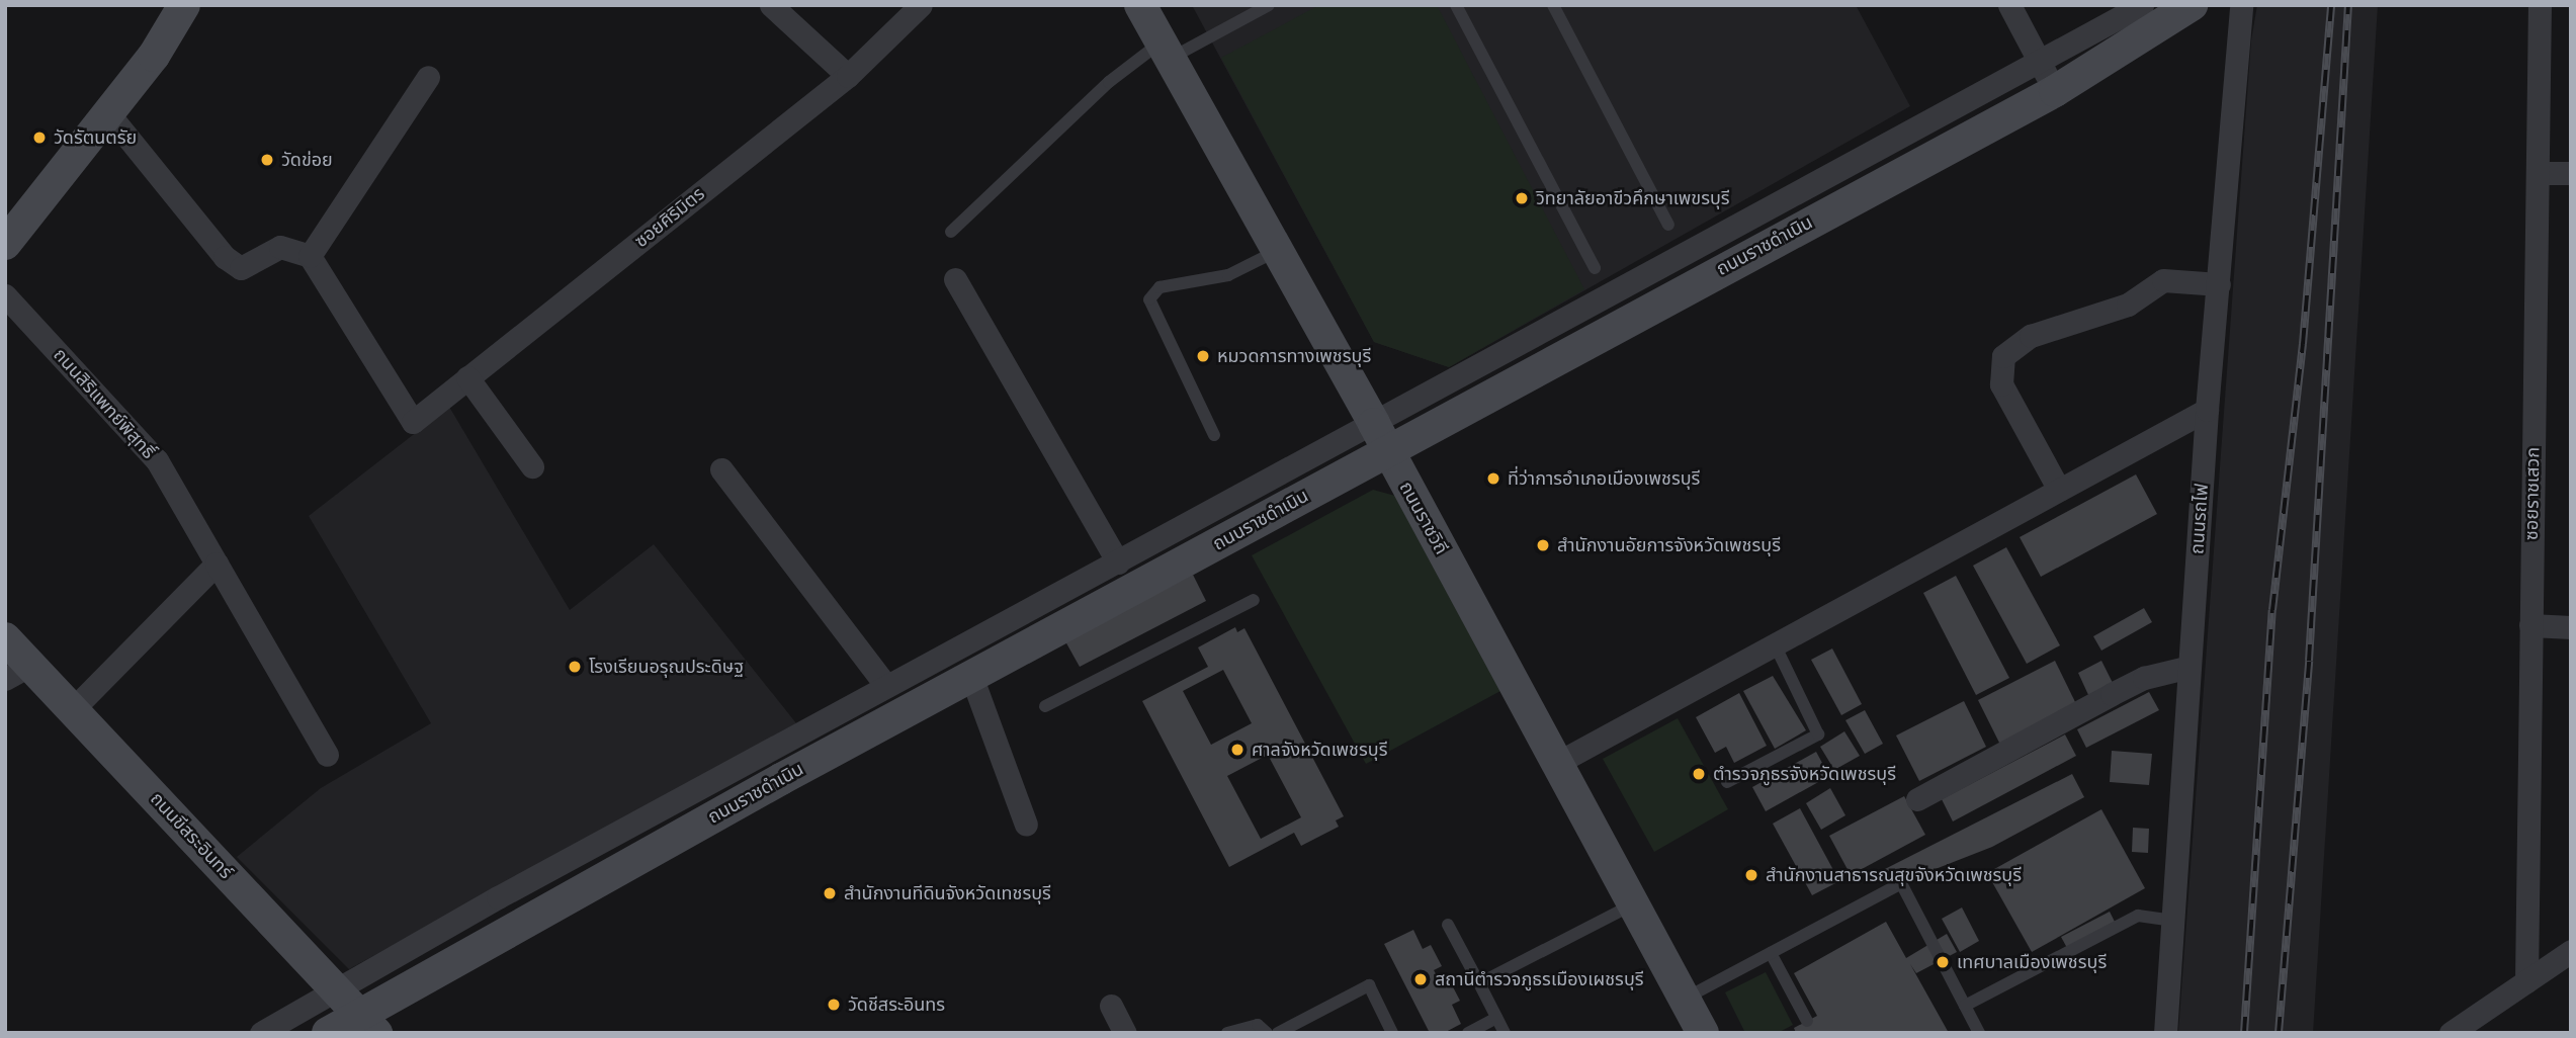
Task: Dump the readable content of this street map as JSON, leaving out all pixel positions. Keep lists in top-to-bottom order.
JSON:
{
  "streets": {
    "main road": ["ถนนราชดำเนิน", "ถนนราชวิถี", "ถนนขีสระอินทร์"],
    "street": [
      "ซอยศิริมิตร",
      "ถนนสิริแพทย์พิสุทธิ์",
      "ซอยราชเสวก",
      "ถนนรถไฟ"
    ]
  },
  "crossings": [
    ["ถนนราชดำเนิน", "ถนนราชวิถี"],
    ["ถนนราชดำเนิน", "ถนนขีสระอินทร์"]
  ],
  "places": [
    "วัดรัตนตรัย",
    "วัดข่อย",
    "วิทยาลัยอาขีวคึกษาเพขรบุรี",
    "หมวดการทางเพชรบุรี",
    "ที่ว่าการอำเภอเมืองเพชรบุรี",
    "สำนักงานอัยการจังหวัดเพชรบุรี",
    "โรงเรียนอรุณประดิษฐ",
    "ศาลจังหวัดเพชรบุรี",
    "ตำรวจภูธรจังหวัดเพชรบุรี",
    "สำนักงานสาธารณสุขจังหวัดเพชรบุรี",
    "สำนักงานทีดินจังหวัดเทชรบุรี",
    "เทศบาลเมืองเพชรบุรี",
    "สถานีตำรวจภูธรเมืองเผชรบุรี",
    "วัดชีสระอินทร"
  ]
}
